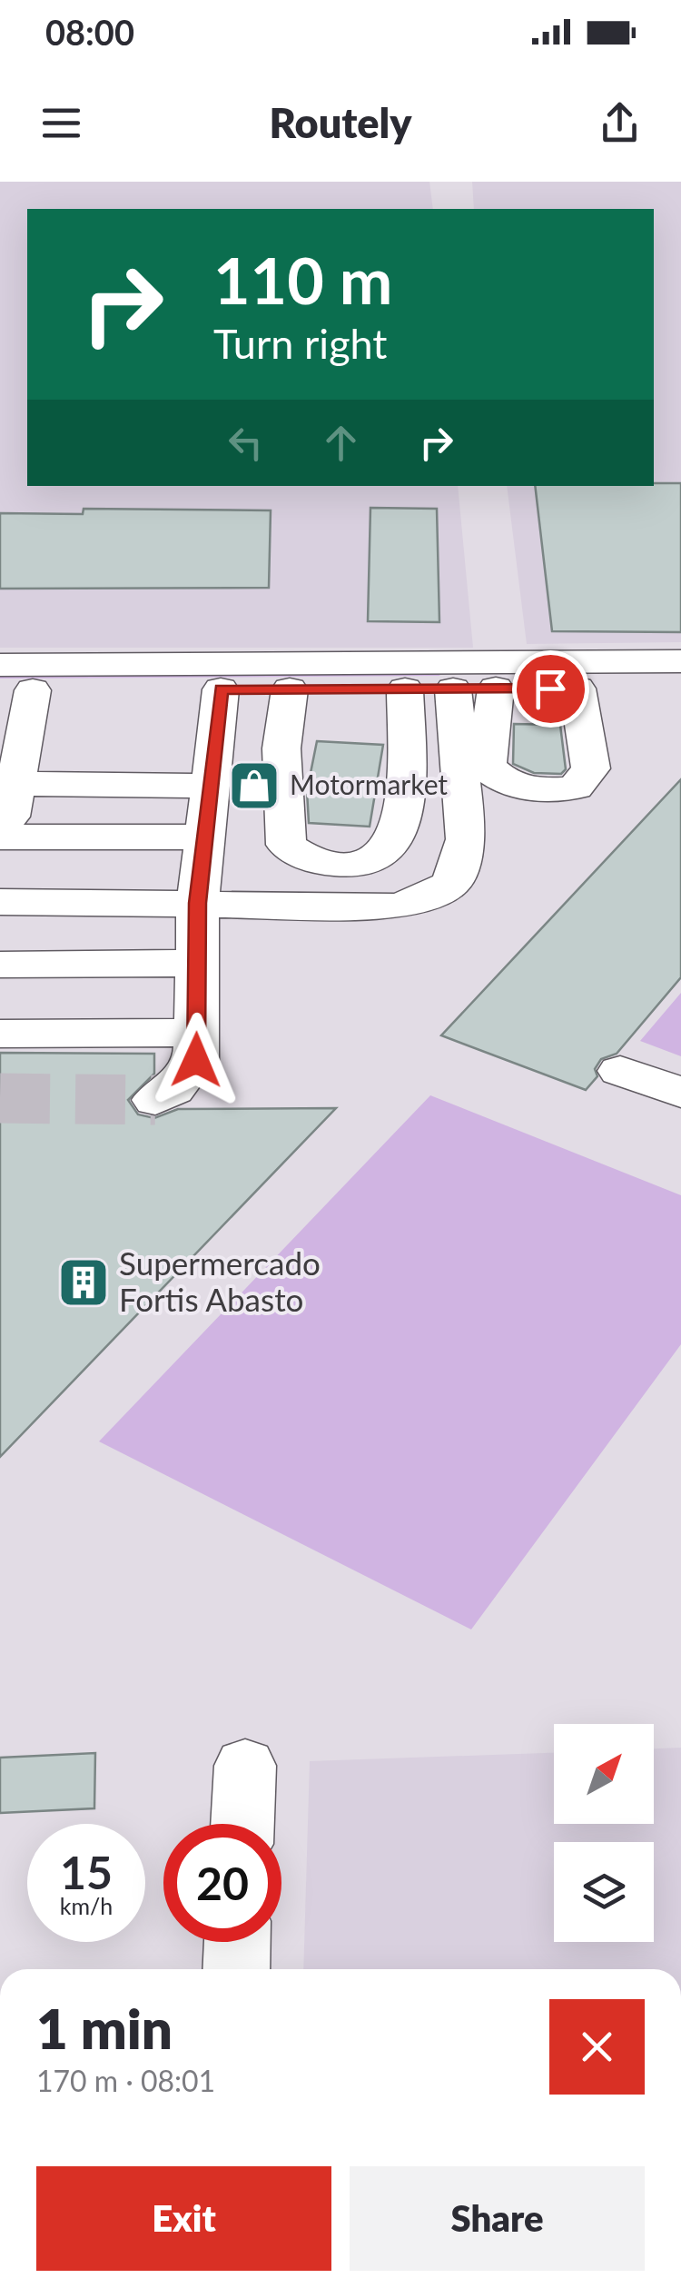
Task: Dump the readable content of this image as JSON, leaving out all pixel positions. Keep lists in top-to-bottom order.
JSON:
{
  "places": {
    "shop": ["Motormarket"],
    "building": ["Supermercado Fortis Abasto"]
  },
  "north": "top right",
  "page": {
    "status": "08:00",
    "header": "Routely",
    "turn": ["110 m", "Turn right"],
    "speed": "15 km/h",
    "limit": "20",
    "heading": ["1 min", "170 m · 08:01"],
    "buttons": ["Exit", "Share"]
  }
}
